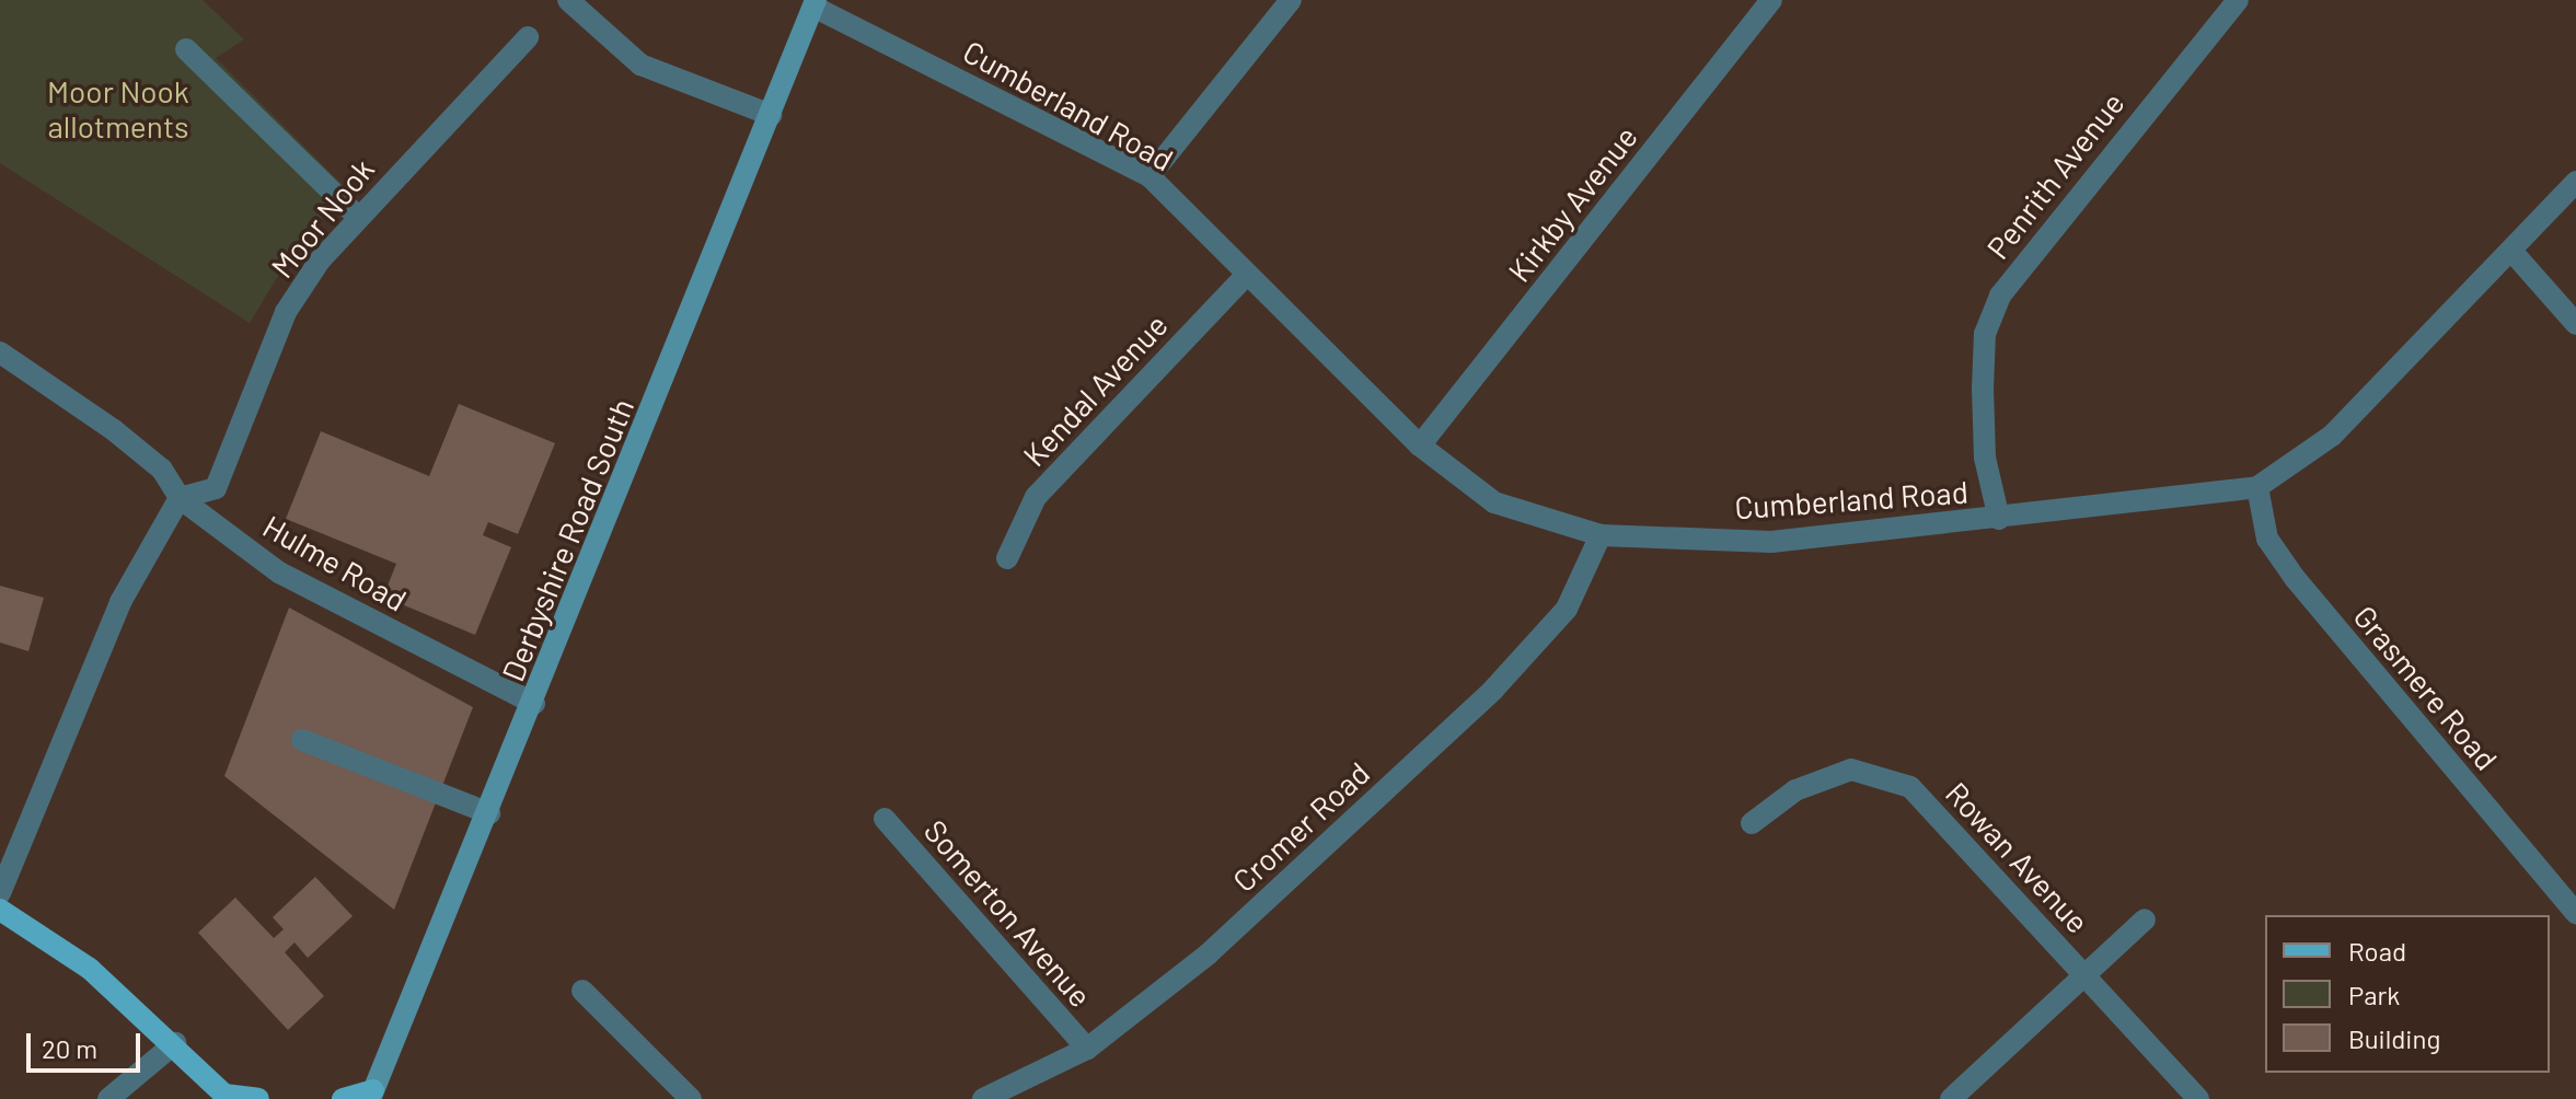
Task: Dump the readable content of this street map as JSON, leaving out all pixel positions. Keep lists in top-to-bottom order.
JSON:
{
  "streets": {
    "street": [
      "Cumberland Road",
      "Penrith Avenue",
      "Kirkby Avenue",
      "Moor Nook",
      "Kendal Avenue",
      "Derbyshire Road South",
      "Hulme Road",
      "Grasmere Road",
      "Cromer Road",
      "Rowan Avenue",
      "Somerton Avenue"
    ]
  },
  "crossings": [
    ["Cumberland Road", "Penrith Avenue"],
    ["Cumberland Road", "Kirkby Avenue"],
    ["Cumberland Road", "Kendal Avenue"],
    ["Cumberland Road", "Derbyshire Road South"],
    ["Cumberland Road", "Grasmere Road"],
    ["Cumberland Road", "Cromer Road"],
    ["Moor Nook", "Hulme Road"],
    ["Derbyshire Road South", "Hulme Road"],
    ["Cromer Road", "Somerton Avenue"]
  ],
  "parks": ["Moor Nook allotments"],
  "legend": ["Road", "Park", "Building"],
  "scale_bar": "20 m"
}
